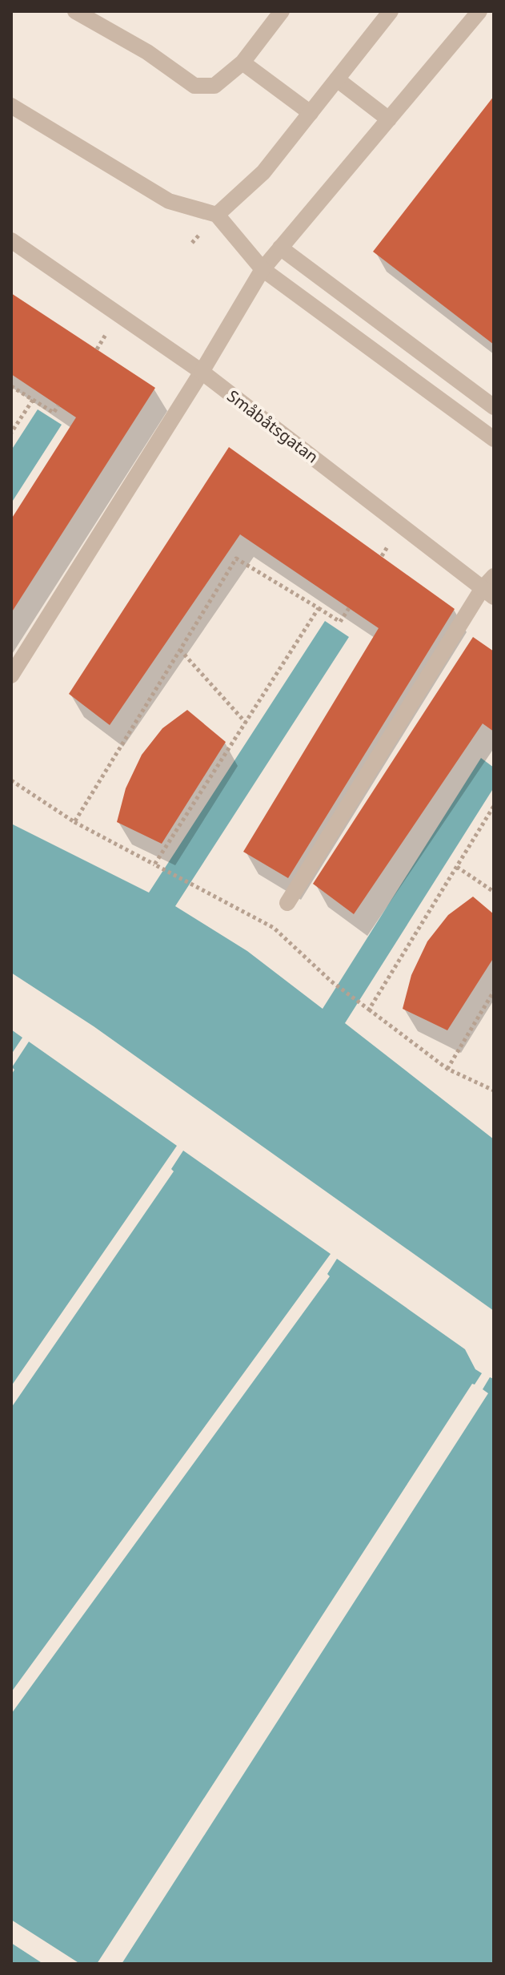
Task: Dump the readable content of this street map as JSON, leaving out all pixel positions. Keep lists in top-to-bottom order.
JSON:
{
  "streets": {
    "street": ["Småbåtsgatan"]
  }
}
